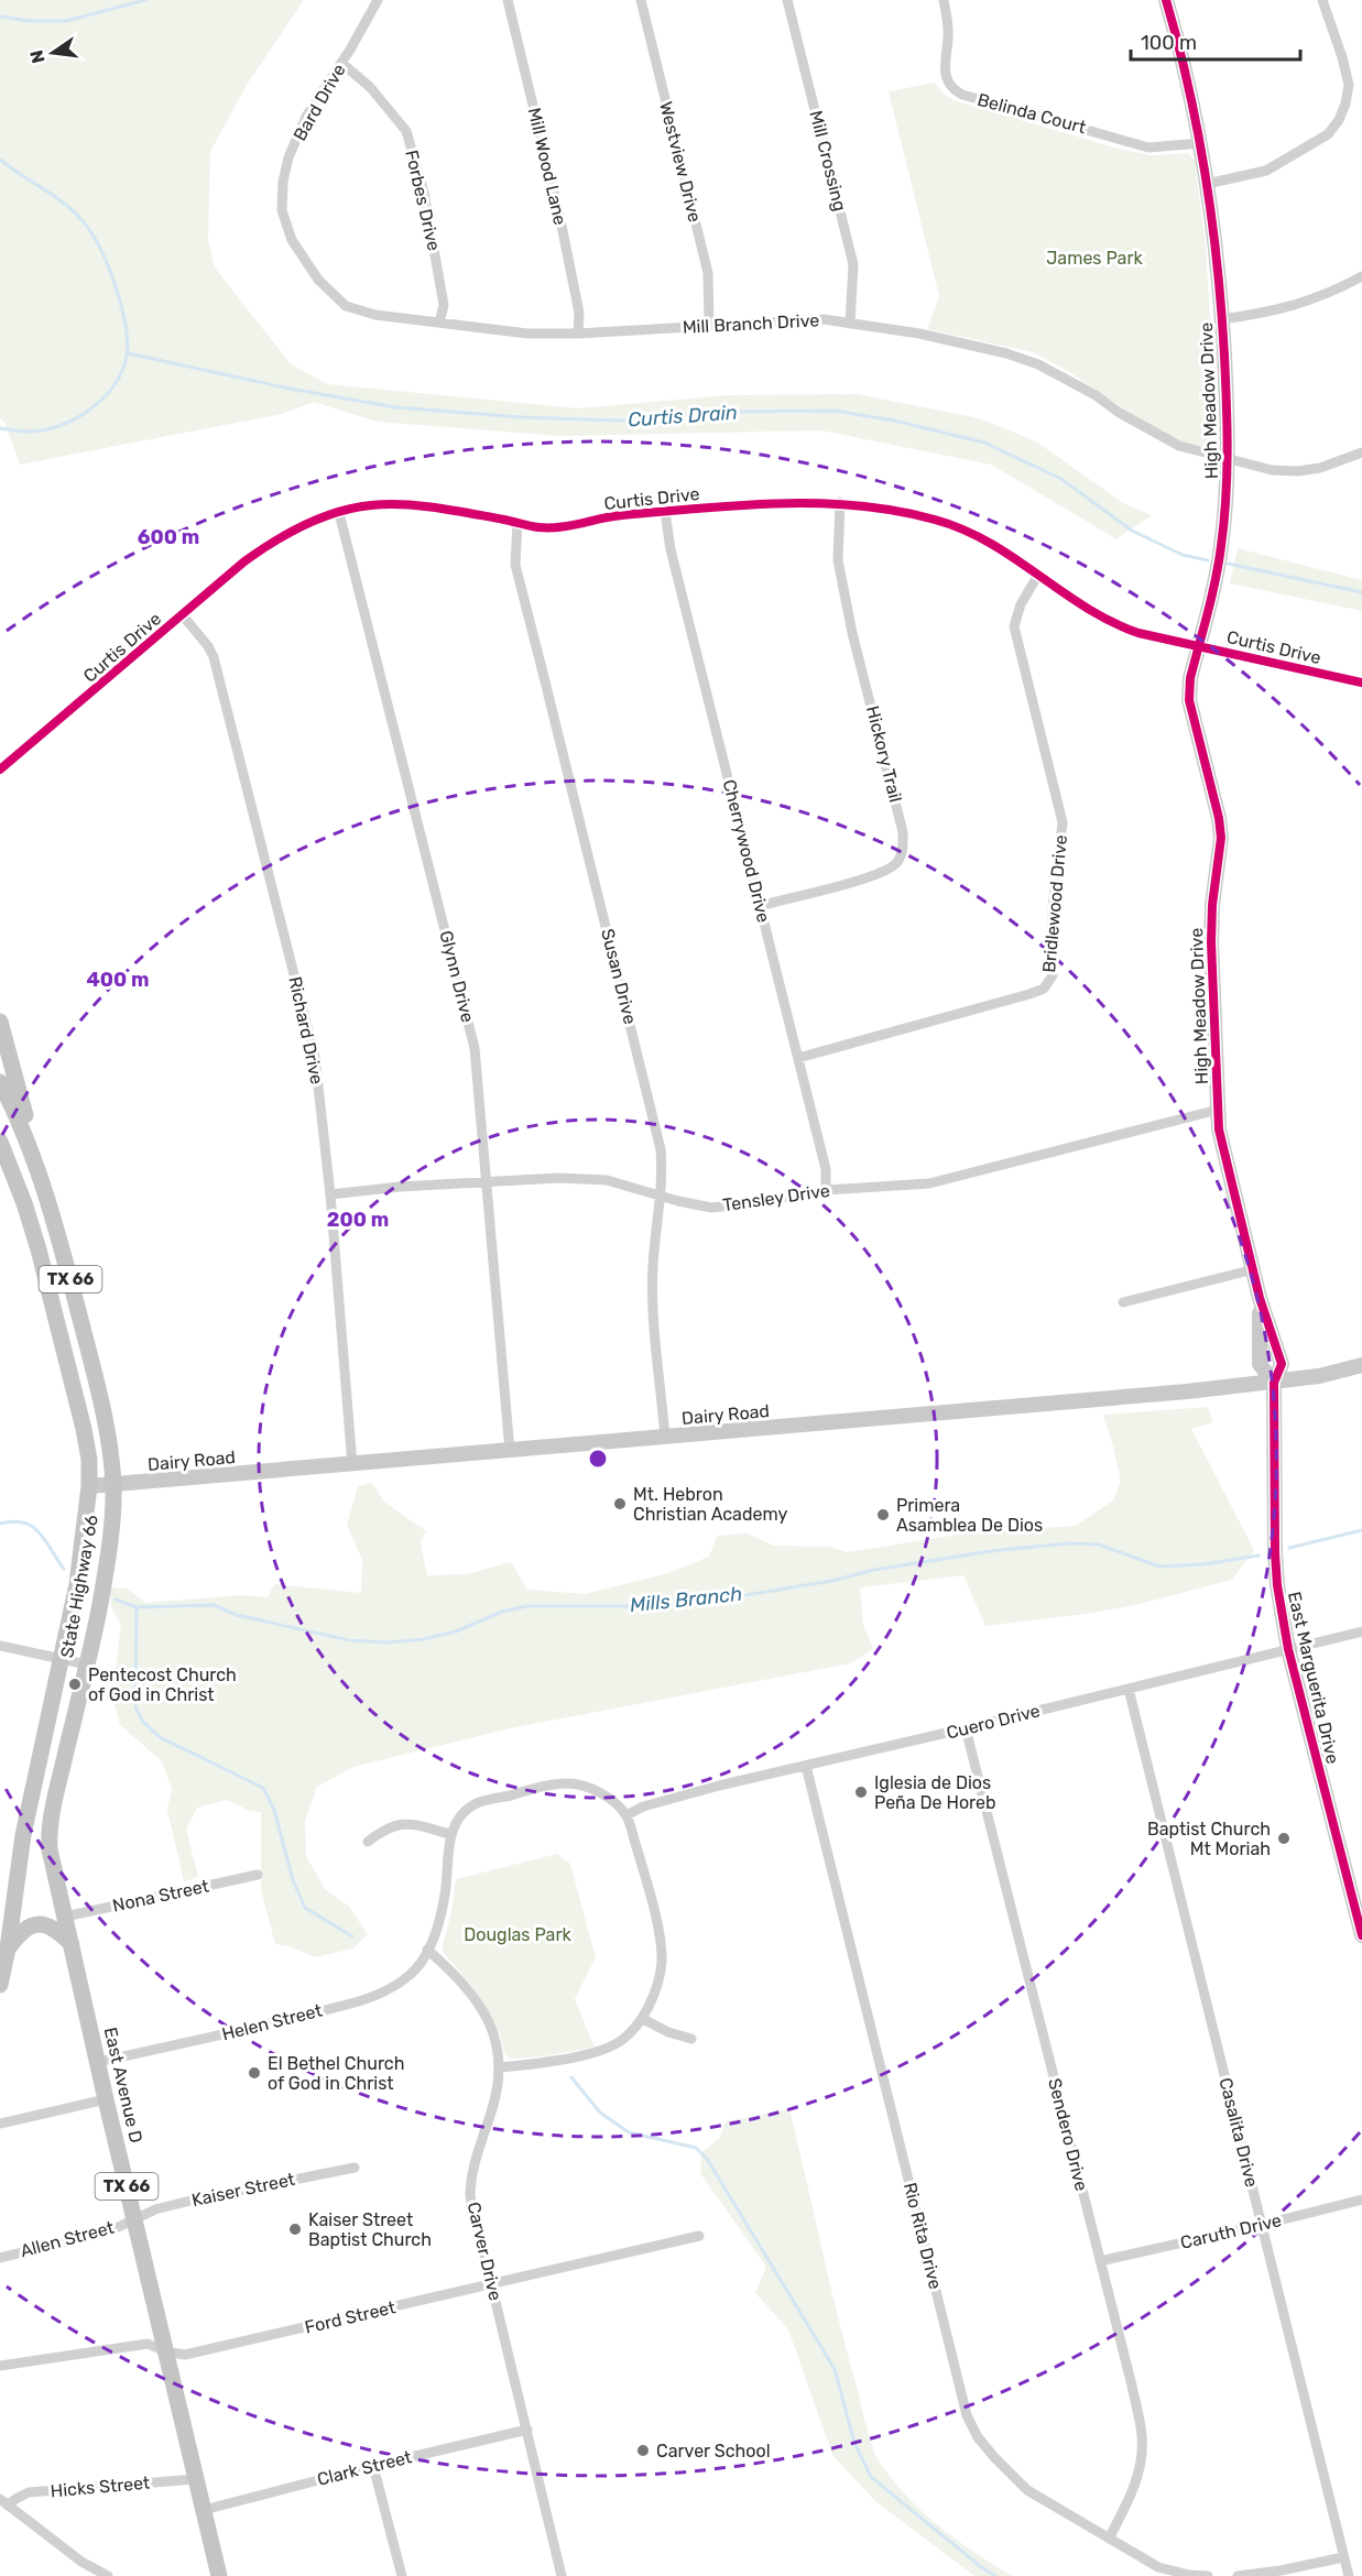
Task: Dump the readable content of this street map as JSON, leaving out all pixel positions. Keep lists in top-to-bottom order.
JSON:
{
  "streets": {
    "main road": ["TX 66", "State Highway 66", "East Avenue D"],
    "street": [
      "Bard Drive",
      "Belinda Court",
      "Mill Crossing",
      "Westview Drive",
      "Mill Wood Lane",
      "Forbes Drive",
      "Mill Branch Drive",
      "High Meadow Drive",
      "Curtis Drive",
      "Hickory Trail",
      "Cherrywood Drive",
      "Bridlewood Drive",
      "Glynn Drive",
      "Susan Drive",
      "Richard Drive",
      "Tensley Drive",
      "Dairy Road",
      "East Marguerita Drive",
      "Cuero Drive",
      "Nona Street",
      "Helen Street",
      "Casalita Drive",
      "Sendero Drive",
      "Kaiser Street",
      "Caruth Drive",
      "Rio Rita Drive",
      "Allen Street",
      "Carver Drive",
      "Ford Street",
      "Clark Street",
      "Hicks Street"
    ]
  },
  "crossings": [
    ["Bard Drive", "Forbes Drive"],
    ["Bard Drive", "Mill Branch Drive"],
    ["Belinda Court", "High Meadow Drive"],
    ["Mill Crossing", "Mill Branch Drive"],
    ["Westview Drive", "Mill Branch Drive"],
    ["Mill Wood Lane", "Mill Branch Drive"],
    ["Forbes Drive", "Mill Branch Drive"],
    ["Mill Branch Drive", "High Meadow Drive"],
    ["High Meadow Drive", "Curtis Drive"],
    ["High Meadow Drive", "Tensley Drive"],
    ["High Meadow Drive", "Dairy Road"],
    ["High Meadow Drive", "East Marguerita Drive"],
    ["Curtis Drive", "Hickory Trail"],
    ["Curtis Drive", "Cherrywood Drive"],
    ["Curtis Drive", "Bridlewood Drive"],
    ["Curtis Drive", "Glynn Drive"],
    ["Curtis Drive", "Susan Drive"],
    ["Curtis Drive", "Richard Drive"],
    ["Hickory Trail", "Cherrywood Drive"],
    ["Cherrywood Drive", "Bridlewood Drive"],
    ["Cherrywood Drive", "Tensley Drive"],
    ["Glynn Drive", "Tensley Drive"],
    ["Glynn Drive", "Dairy Road"],
    ["Susan Drive", "Tensley Drive"],
    ["Susan Drive", "Dairy Road"],
    ["Richard Drive", "Tensley Drive"],
    ["Richard Drive", "Dairy Road"],
    ["TX 66", "State Highway 66"],
    ["Dairy Road", "State Highway 66"],
    ["Dairy Road", "East Marguerita Drive"],
    ["State Highway 66", "East Avenue D"],
    ["East Marguerita Drive", "Cuero Drive"],
    ["Cuero Drive", "Casalita Drive"],
    ["Cuero Drive", "Sendero Drive"],
    ["Cuero Drive", "Rio Rita Drive"],
    ["Nona Street", "East Avenue D"],
    ["Helen Street", "East Avenue D"],
    ["Helen Street", "Carver Drive"],
    ["East Avenue D", "Kaiser Street"],
    ["East Avenue D", "Allen Street"],
    ["East Avenue D", "Ford Street"],
    ["East Avenue D", "Clark Street"],
    ["East Avenue D", "Hicks Street"],
    ["Casalita Drive", "Caruth Drive"],
    ["Sendero Drive", "Caruth Drive"],
    ["Sendero Drive", "Rio Rita Drive"],
    ["Kaiser Street", "Allen Street"],
    ["Carver Drive", "Ford Street"],
    ["Carver Drive", "Clark Street"]
  ],
  "water": ["Curtis Drain", "Mills Branch"],
  "parks": ["James Park", "Douglas Park"],
  "places": [
    "Mt. Hebron Christian Academy",
    "Primera Asamblea De Dios",
    "Pentecost Church of God in Christ",
    "Iglesia de Dios Peña De Horeb",
    "Baptist Church Mt Moriah",
    "El Bethel Church of God in Christ",
    "Kaiser Street Baptist Church",
    "Carver School"
  ],
  "scale_bar": "100 m",
  "north": "left",
  "rings": ["600 m", "400 m", "200 m"]
}
